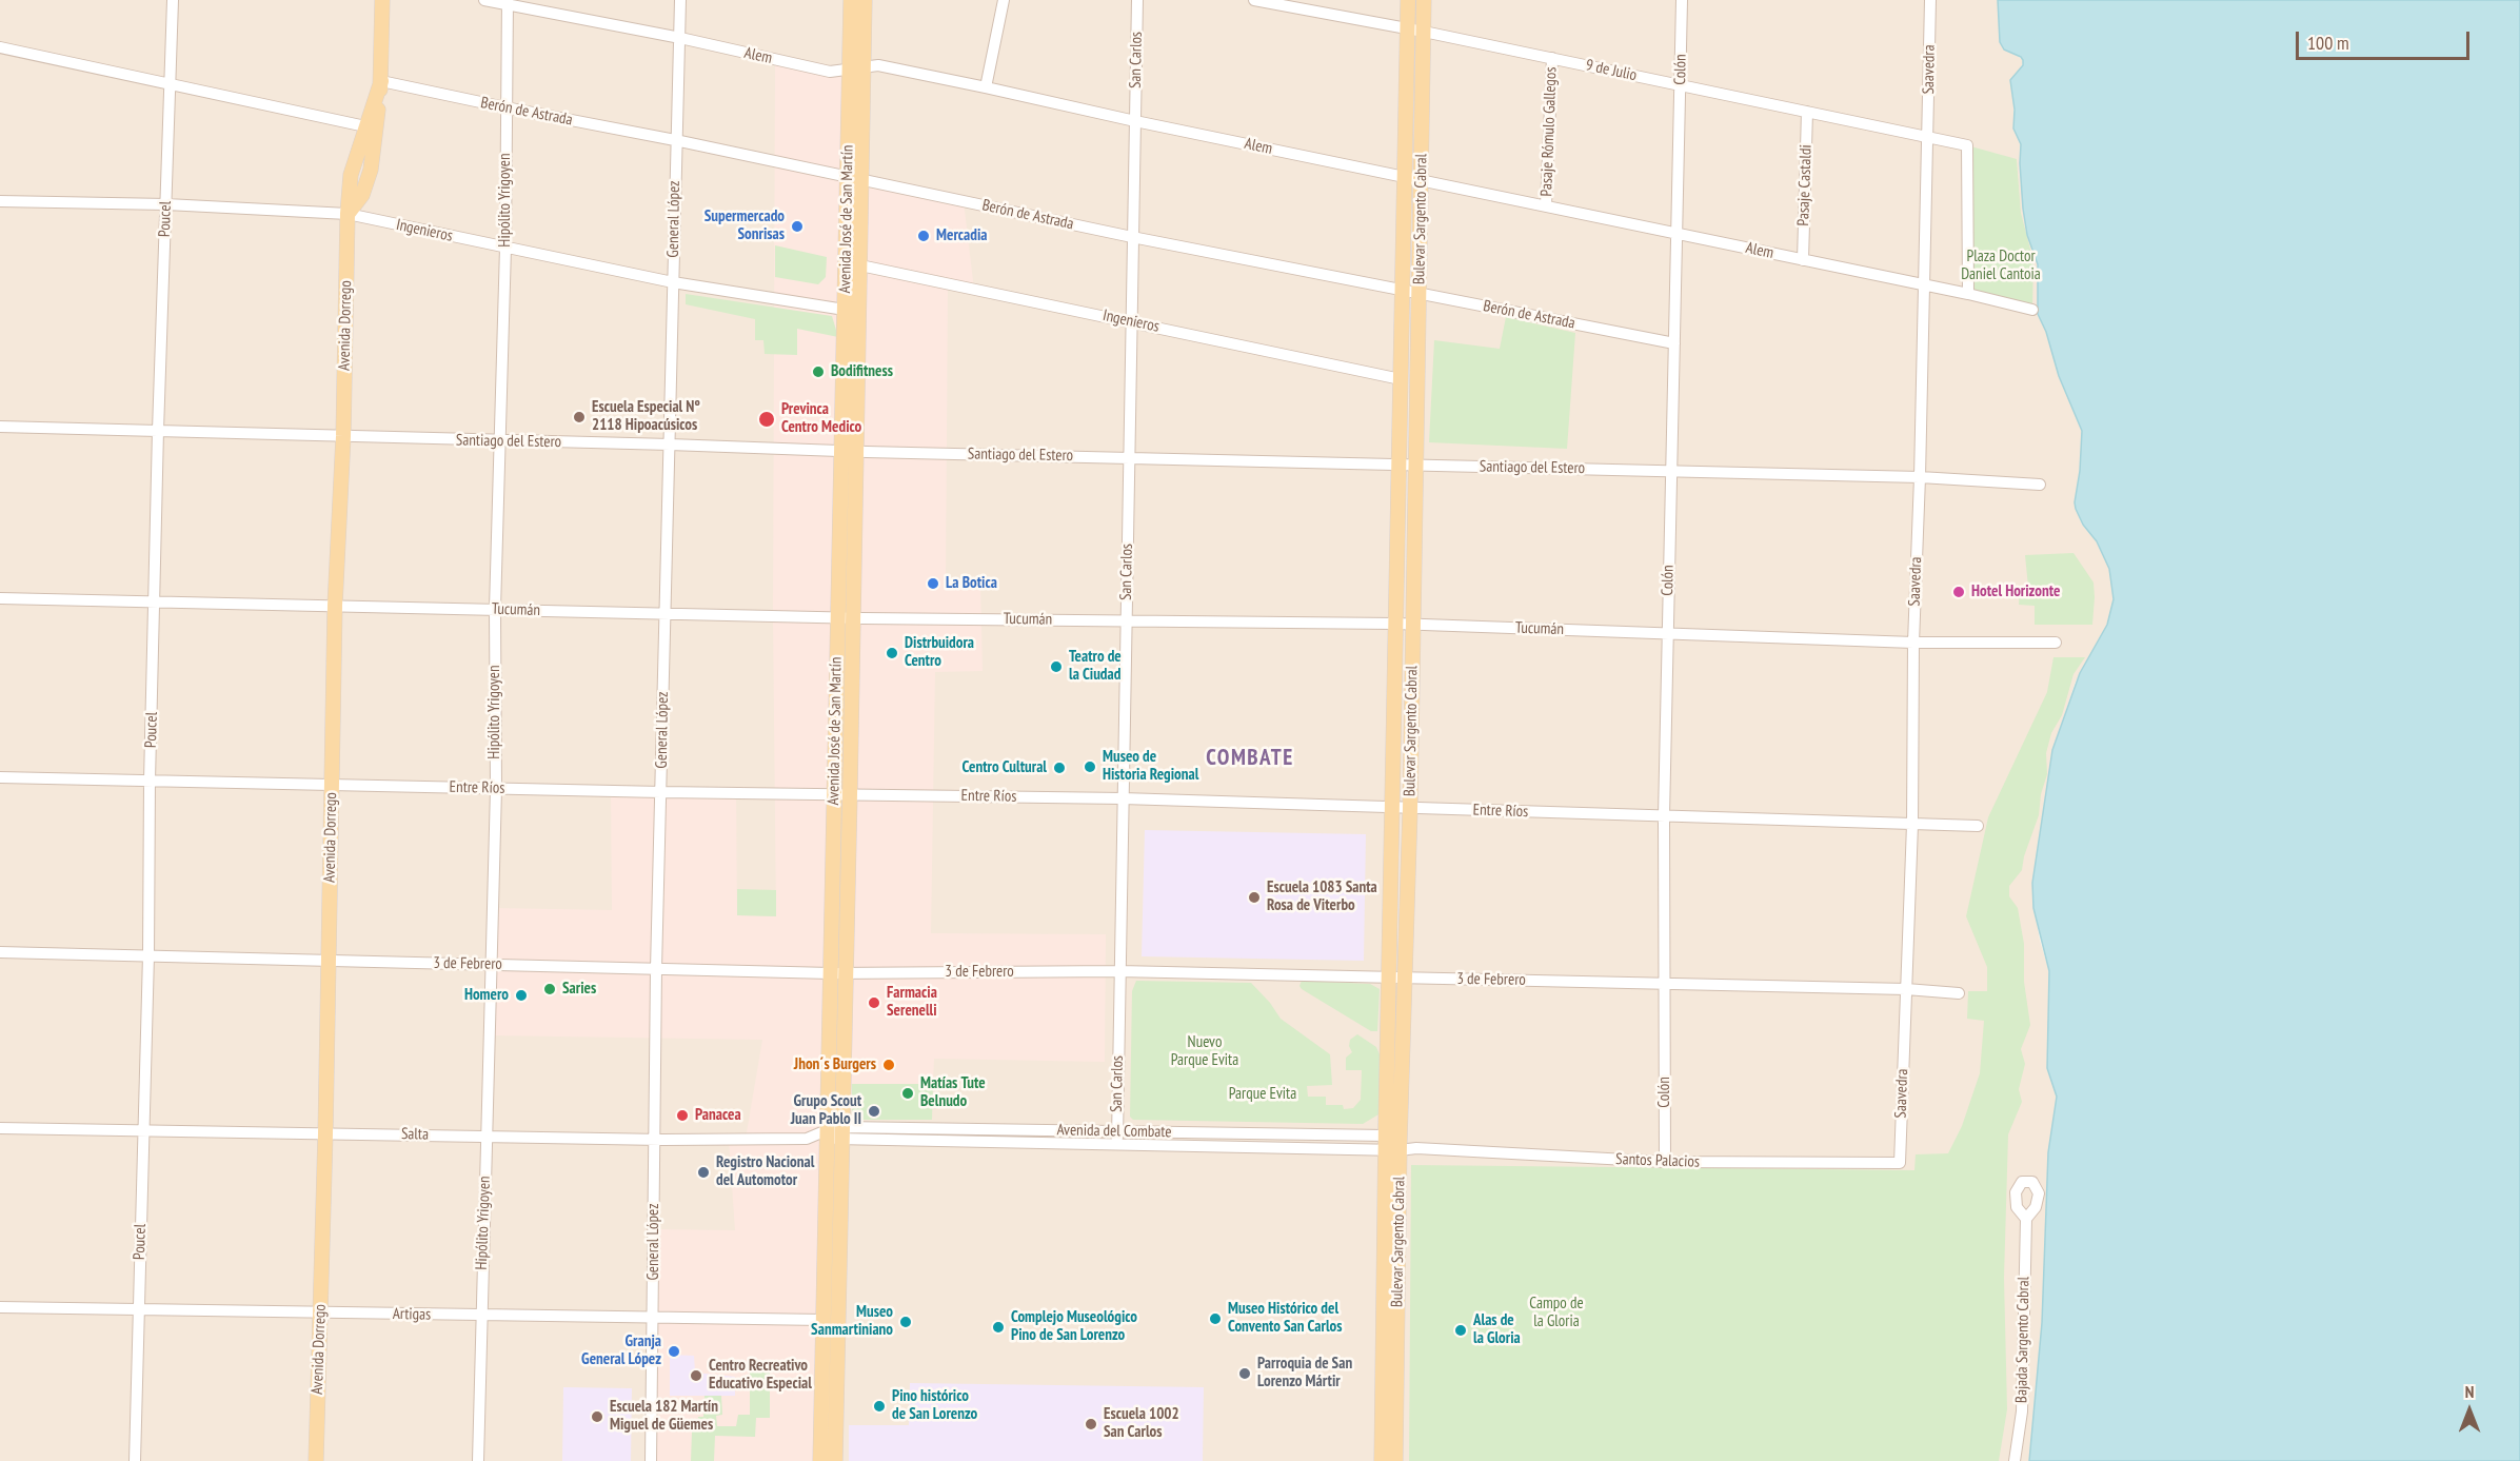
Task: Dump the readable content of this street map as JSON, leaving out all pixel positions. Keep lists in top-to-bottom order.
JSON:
{
  "streets": {
    "main road": ["Avenida José de San Martín", "Bulevar Sargento Cabral", "Avenida Dorrego"],
    "street": [
      "Alem",
      "San Carlos",
      "Colón",
      "Saavedra",
      "9 de Julio",
      "Berón de Astrada",
      "Pasaje Rómulo Gallegos",
      "Pasaje Castaldi",
      "Hipólito Yrigoyen",
      "Poucel",
      "General López",
      "Ingenieros",
      "Santiago del Estero",
      "Tucumán",
      "Entre Ríos",
      "3 de Febrero",
      "Avenida del Combate",
      "Salta",
      "Santos Palacios",
      "Artigas",
      "Bajada Sargento Cabral"
    ]
  },
  "crossings": [
    ["Alem", "San Carlos"],
    ["Alem", "Colón"],
    ["Alem", "Saavedra"],
    ["Alem", "9 de Julio"],
    ["Alem", "Pasaje Rómulo Gallegos"],
    ["Alem", "Pasaje Castaldi"],
    ["Alem", "Hipólito Yrigoyen"],
    ["Alem", "General López"],
    ["Alem", "Avenida José de San Martín"],
    ["Alem", "Bulevar Sargento Cabral"],
    ["San Carlos", "Berón de Astrada"],
    ["San Carlos", "Ingenieros"],
    ["San Carlos", "Santiago del Estero"],
    ["San Carlos", "Tucumán"],
    ["San Carlos", "Entre Ríos"],
    ["San Carlos", "3 de Febrero"],
    ["San Carlos", "Avenida del Combate"],
    ["Colón", "9 de Julio"],
    ["Colón", "Berón de Astrada"],
    ["Colón", "Santiago del Estero"],
    ["Colón", "Tucumán"],
    ["Colón", "Entre Ríos"],
    ["Colón", "3 de Febrero"],
    ["Colón", "Santos Palacios"],
    ["Saavedra", "9 de Julio"],
    ["Saavedra", "Santiago del Estero"],
    ["Saavedra", "Tucumán"],
    ["Saavedra", "Entre Ríos"],
    ["Saavedra", "3 de Febrero"],
    ["Saavedra", "Santos Palacios"],
    ["9 de Julio", "Pasaje Rómulo Gallegos"],
    ["9 de Julio", "Pasaje Castaldi"],
    ["9 de Julio", "Bulevar Sargento Cabral"],
    ["Berón de Astrada", "Hipólito Yrigoyen"],
    ["Berón de Astrada", "General López"],
    ["Berón de Astrada", "Avenida José de San Martín"],
    ["Berón de Astrada", "Bulevar Sargento Cabral"],
    ["Berón de Astrada", "Avenida Dorrego"],
    ["Hipólito Yrigoyen", "Ingenieros"],
    ["Hipólito Yrigoyen", "Santiago del Estero"],
    ["Hipólito Yrigoyen", "Tucumán"],
    ["Hipólito Yrigoyen", "Entre Ríos"],
    ["Hipólito Yrigoyen", "3 de Febrero"],
    ["Hipólito Yrigoyen", "Salta"],
    ["Hipólito Yrigoyen", "Artigas"],
    ["Poucel", "Ingenieros"],
    ["Poucel", "Santiago del Estero"],
    ["Poucel", "Tucumán"],
    ["Poucel", "Entre Ríos"],
    ["Poucel", "3 de Febrero"],
    ["Poucel", "Salta"],
    ["Poucel", "Artigas"],
    ["General López", "Ingenieros"],
    ["General López", "Santiago del Estero"],
    ["General López", "Tucumán"],
    ["General López", "Entre Ríos"],
    ["General López", "3 de Febrero"],
    ["General López", "Salta"],
    ["General López", "Artigas"],
    ["Avenida José de San Martín", "Ingenieros"],
    ["Avenida José de San Martín", "Santiago del Estero"],
    ["Avenida José de San Martín", "Tucumán"],
    ["Avenida José de San Martín", "Entre Ríos"],
    ["Avenida José de San Martín", "3 de Febrero"],
    ["Avenida José de San Martín", "Avenida del Combate"],
    ["Avenida José de San Martín", "Salta"],
    ["Avenida José de San Martín", "Artigas"],
    ["Bulevar Sargento Cabral", "Ingenieros"],
    ["Bulevar Sargento Cabral", "Santiago del Estero"],
    ["Bulevar Sargento Cabral", "Tucumán"],
    ["Bulevar Sargento Cabral", "Entre Ríos"],
    ["Bulevar Sargento Cabral", "3 de Febrero"],
    ["Bulevar Sargento Cabral", "Avenida del Combate"],
    ["Bulevar Sargento Cabral", "Santos Palacios"],
    ["Ingenieros", "Avenida Dorrego"],
    ["Avenida Dorrego", "Santiago del Estero"],
    ["Avenida Dorrego", "Tucumán"],
    ["Avenida Dorrego", "Entre Ríos"],
    ["Avenida Dorrego", "3 de Febrero"],
    ["Avenida Dorrego", "Salta"],
    ["Avenida Dorrego", "Artigas"],
    ["Avenida del Combate", "Salta"],
    ["Avenida del Combate", "Santos Palacios"]
  ],
  "districts": ["COMBATE"],
  "parks": [
    "Plaza Doctor Daniel Cantoia",
    "Nuevo Parque Evita",
    "Parque Evita",
    "Campo de la Gloria"
  ],
  "places": [
    "Supermercado Sonrisas",
    "Mercadia",
    "Bodifitness",
    "Escuela Especial Nº 2118 Hipoacúsicos",
    "Previnca Centro Medico",
    "La Botica",
    "Hotel Horizonte",
    "Distrbuidora Centro",
    "Teatro de la Ciudad",
    "Museo de Historia Regional",
    "Centro Cultural",
    "Escuela 1083 Santa Rosa de Viterbo",
    "Saries",
    "Homero",
    "Farmacia Serenelli",
    "Jhon´s Burgers",
    "Matías Tute Belnudo",
    "Grupo Scout Juan Pablo II",
    "Panacea",
    "Registro Nacional del Automotor",
    "Museo Histórico del Convento San Carlos",
    "Museo Sanmartiniano",
    "Complejo Museológico Pino de San Lorenzo",
    "Alas de la Gloria",
    "Granja General López",
    "Parroquia de San Lorenzo Mártir",
    "Centro Recreativo Educativo Especial",
    "Pino histórico de San Lorenzo",
    "Escuela 182 Martín Miguel de Güemes",
    "Escuela 1002 San Carlos"
  ],
  "scale_bar": "100 m",
  "north": "top"
}
